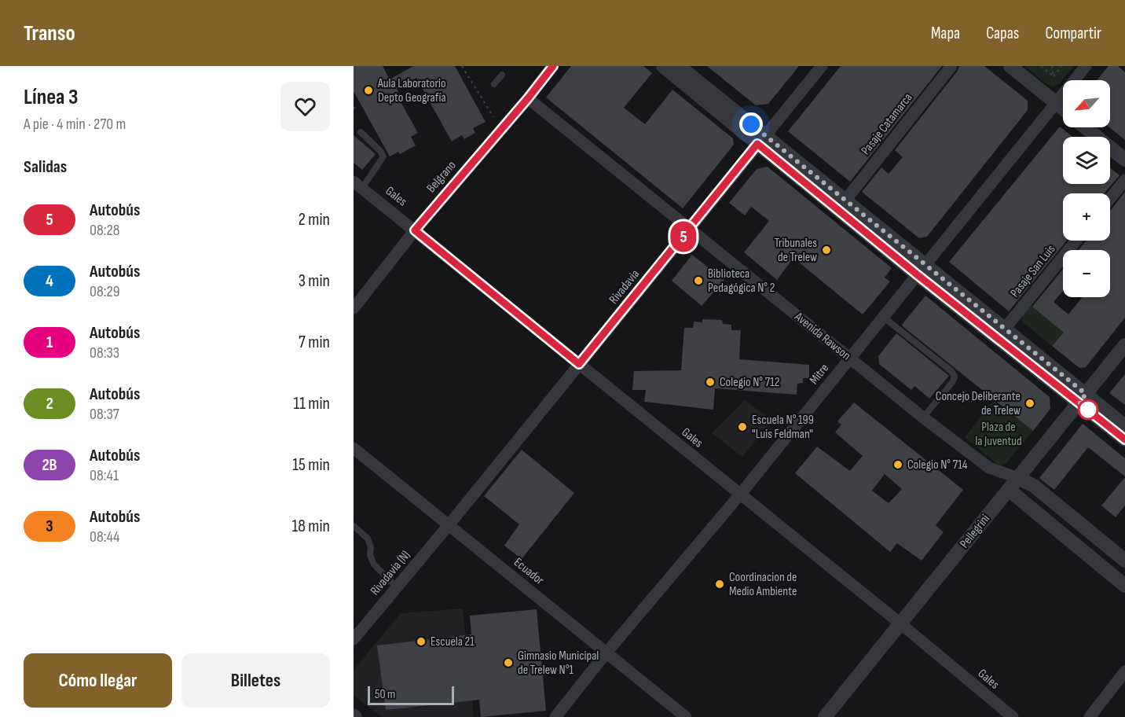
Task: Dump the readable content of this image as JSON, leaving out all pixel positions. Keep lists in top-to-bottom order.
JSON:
{
  "streets": {
    "street": [
      "Pasaje Catamarca",
      "Belgrano",
      "Gales",
      "Pasaje San Luis",
      "Rivadavia",
      "Avenida Rawson",
      "Mitre",
      "Pellegrini",
      "Ecuador",
      "Rivadavia (N)"
    ]
  },
  "crossings": [
    ["Belgrano", "Gales"],
    ["Belgrano", "Avenida Rawson"],
    ["Gales", "Rivadavia"],
    ["Gales", "Mitre"],
    ["Gales", "Pellegrini"],
    ["Rivadavia", "Avenida Rawson"],
    ["Rivadavia", "Ecuador"],
    ["Rivadavia", "Rivadavia (N)"],
    ["Avenida Rawson", "Mitre"],
    ["Avenida Rawson", "Pellegrini"],
    ["Mitre", "Ecuador"],
    ["Ecuador", "Rivadavia (N)"]
  ],
  "parks": ["Plaza de la Juventud"],
  "places": [
    "Aula Laboratorio Depto Geografía",
    "Tribunales de Trelew",
    "Biblioteca Pedagógica N° 2",
    "Colegio N° 712",
    "Concejo Deliberante de Trelew",
    "Escuela N° 199 \"Luis Feldman\"",
    "Colegio N° 714",
    "Coordinacion de Medio Ambiente",
    "Escuela 21",
    "Gimnasio Municipal de Trelew N°1"
  ],
  "lines": ["bus line 5"],
  "scale_bar": "50 m",
  "north": "bottom left",
  "page": {
    "header": "Transo",
    "nav": ["Mapa", "Capas", "Compartir"],
    "heading": [
      ["Línea 3", "A pie · 4 min · 270 m"],
      "Salidas"
    ],
    "on_map": "5",
    "map_buttons": ["+", "−"],
    "list": [
      {
        "mark": "5",
        "name": "Autobús",
        "note": "08:28",
        "value": "2 min"
      },
      {
        "mark": "4",
        "name": "Autobús",
        "note": "08:29",
        "value": "3 min"
      },
      {
        "mark": "1",
        "name": "Autobús",
        "note": "08:33",
        "value": "7 min"
      },
      {
        "mark": "2",
        "name": "Autobús",
        "note": "08:37",
        "value": "11 min"
      },
      {
        "mark": "2B",
        "name": "Autobús",
        "note": "08:41",
        "value": "15 min"
      },
      {
        "mark": "3",
        "name": "Autobús",
        "note": "08:44",
        "value": "18 min"
      }
    ],
    "buttons": ["Cómo llegar", "Billetes"],
    "scale": "50 m"
  }
}
